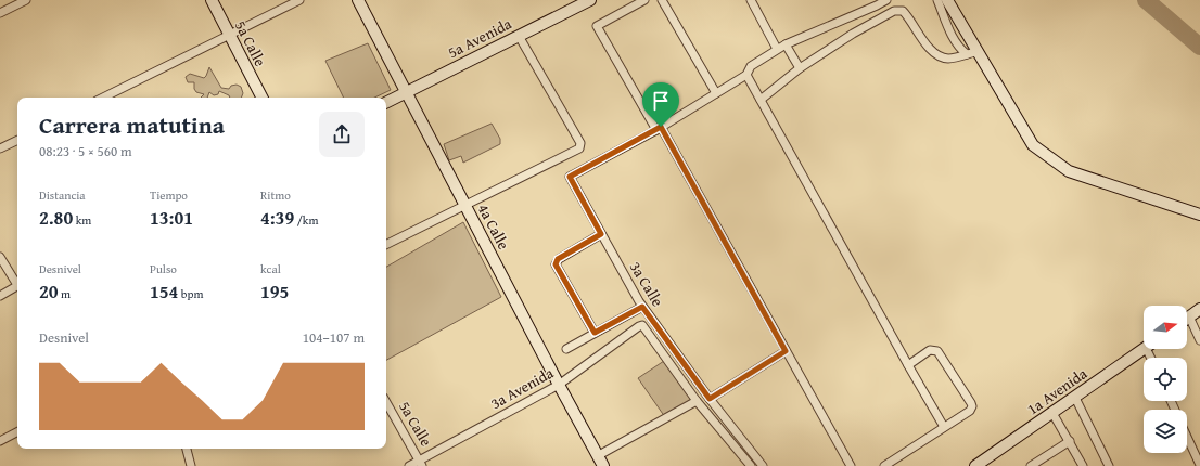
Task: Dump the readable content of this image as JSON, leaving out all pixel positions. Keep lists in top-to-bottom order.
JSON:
{
  "streets": {
    "main road": [
      "5a Avenida",
      "5a Calle",
      "4a Calle",
      "1a Avenida"
    ],
    "street": ["3a Calle", "3a Avenida"]
  },
  "crossings": [
    ["5a Avenida", "4a Calle"],
    ["5a Calle", "3a Avenida"],
    ["4a Calle", "3a Avenida"],
    ["3a Calle", "3a Avenida"]
  ],
  "north": "right",
  "page": {
    "heading": ["Carrera matutina", "08:23 · 5 × 560 m"],
    "stats": [
      ["Distancia", "2.80 km"],
      ["Tiempo", "13:01"],
      ["Ritmo", "4:39 /km"],
      ["Desnivel", "20 m"],
      ["Pulso", "154 bpm"],
      ["kcal", "195"]
    ],
    "chart": ["Desnivel", "104–107 m"]
  }
}
